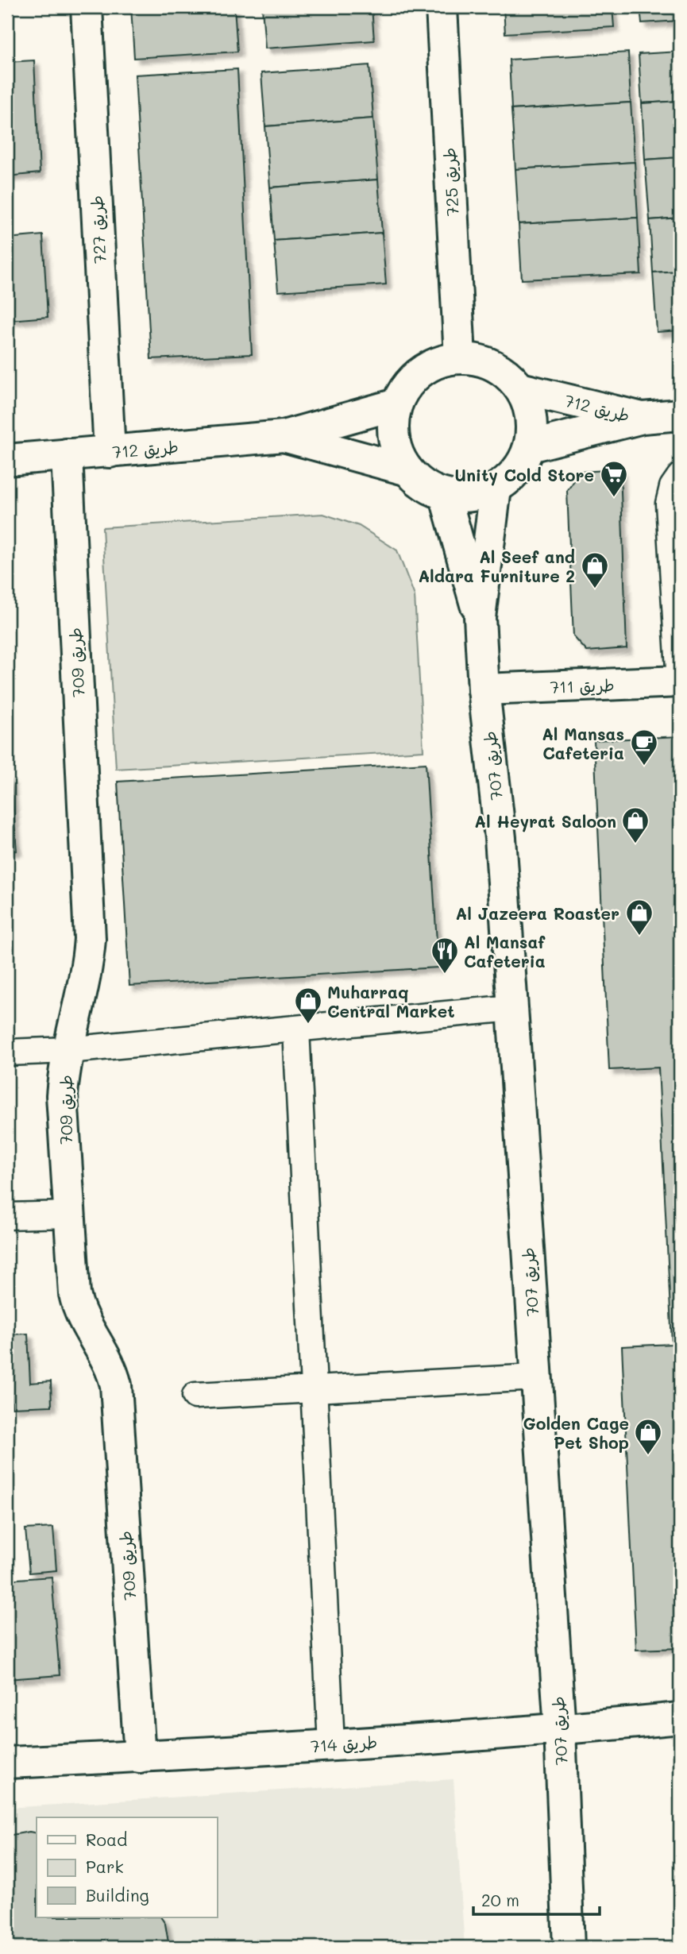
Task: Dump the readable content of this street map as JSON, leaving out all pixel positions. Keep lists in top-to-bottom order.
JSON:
{
  "streets": {
    "street": [
      "طريق 725",
      "طريق 727",
      "طريق 712",
      "طريق 709",
      "طريق 711",
      "طريق 707",
      "طريق 714"
    ]
  },
  "crossings": [
    ["طريق 725", "طريق 712"],
    ["طريق 725", "طريق 707"],
    ["طريق 727", "طريق 712"],
    ["طريق 712", "طريق 709"],
    ["طريق 712", "طريق 707"],
    ["طريق 709", "طريق 714"],
    ["طريق 711", "طريق 707"],
    ["طريق 707", "طريق 714"]
  ],
  "places": {
    "supermarket": ["Unity Cold Store"],
    "shop": [
      "Al Seef and Aldara Furniture 2",
      "Al Heyrat Saloon",
      "Al Jazeera Roaster",
      "Muharraq Central Market",
      "Golden Cage Pet Shop"
    ],
    "cafe": ["Al Mansas Cafeteria"],
    "restaurant": ["Al Mansaf Cafeteria"]
  },
  "legend": ["Road", "Park", "Building"],
  "scale_bar": "20 m"
}
